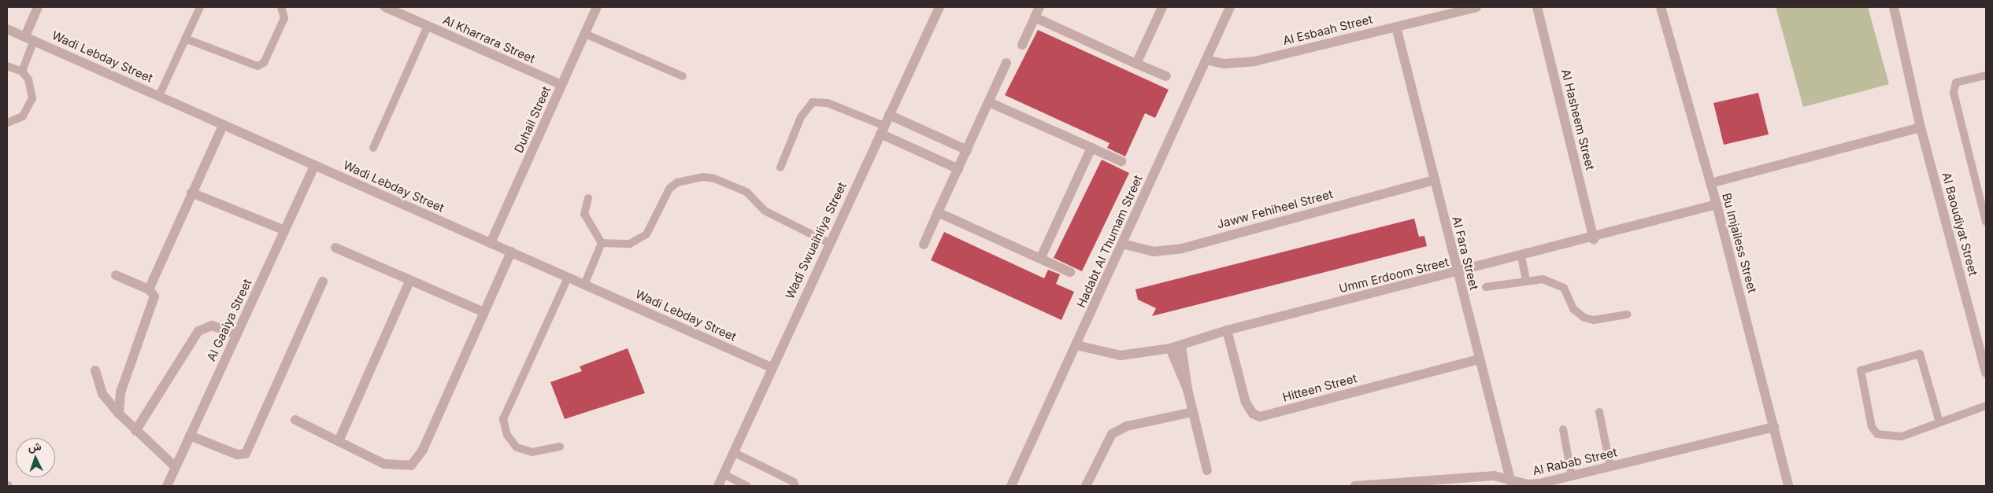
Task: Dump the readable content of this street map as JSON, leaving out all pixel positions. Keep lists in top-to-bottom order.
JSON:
{
  "streets": {
    "street": [
      "Al Esbaah Street",
      "Al Kharrara Street",
      "Wadi Lebday Street",
      "Duhail Street",
      "Al Hasheem Street",
      "Jaww Fehiheel Street",
      "Al Baoudiyat Street",
      "Wadi Swuaihliya Street",
      "Hadabt Al Thumam Street",
      "Bu Imjailess Street",
      "Al Fara Street",
      "Umm Erdoom Street",
      "Al Gaaiya Street",
      "Hitteen Street",
      "Al Rabab Street"
    ]
  },
  "crossings": [
    ["Al Esbaah Street", "Hadabt Al Thumam Street"],
    ["Al Esbaah Street", "Al Fara Street"],
    ["Al Kharrara Street", "Duhail Street"],
    ["Wadi Lebday Street", "Duhail Street"],
    ["Wadi Lebday Street", "Wadi Swuaihliya Street"],
    ["Wadi Lebday Street", "Al Gaaiya Street"],
    ["Al Hasheem Street", "Umm Erdoom Street"],
    ["Jaww Fehiheel Street", "Hadabt Al Thumam Street"],
    ["Jaww Fehiheel Street", "Al Fara Street"],
    ["Hadabt Al Thumam Street", "Umm Erdoom Street"],
    ["Bu Imjailess Street", "Umm Erdoom Street"],
    ["Bu Imjailess Street", "Al Rabab Street"],
    ["Al Fara Street", "Umm Erdoom Street"],
    ["Al Fara Street", "Hitteen Street"],
    ["Al Fara Street", "Al Rabab Street"],
    ["Umm Erdoom Street", "Hitteen Street"]
  ],
  "north": "top"
}
